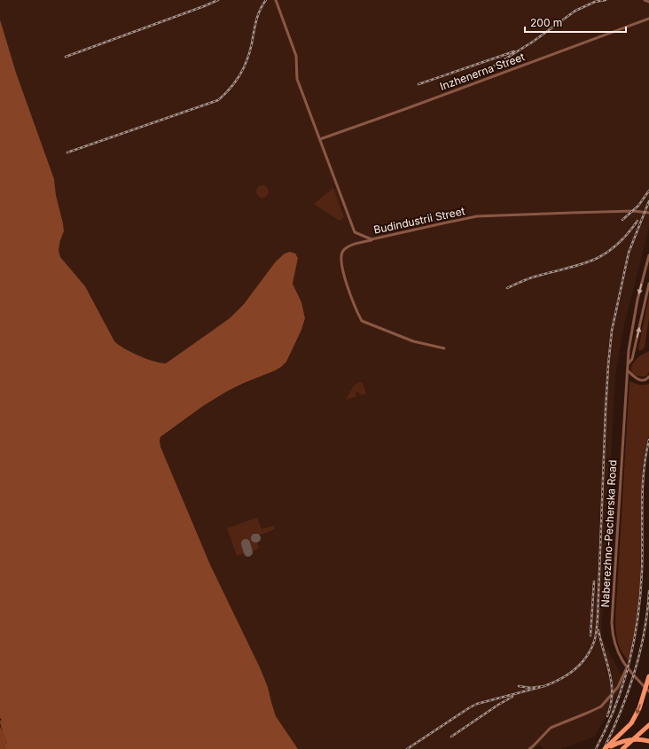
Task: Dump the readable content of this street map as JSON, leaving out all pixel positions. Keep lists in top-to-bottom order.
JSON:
{
  "streets": {
    "street": ["Inzhenerna Street", "Budindustrii Street", "Naberezhno-Pecherska Road"]
  },
  "crossings": [
    ["Inzhenerna Street", "Budindustrii Street"]
  ],
  "scale_bar": "200 m"
}
